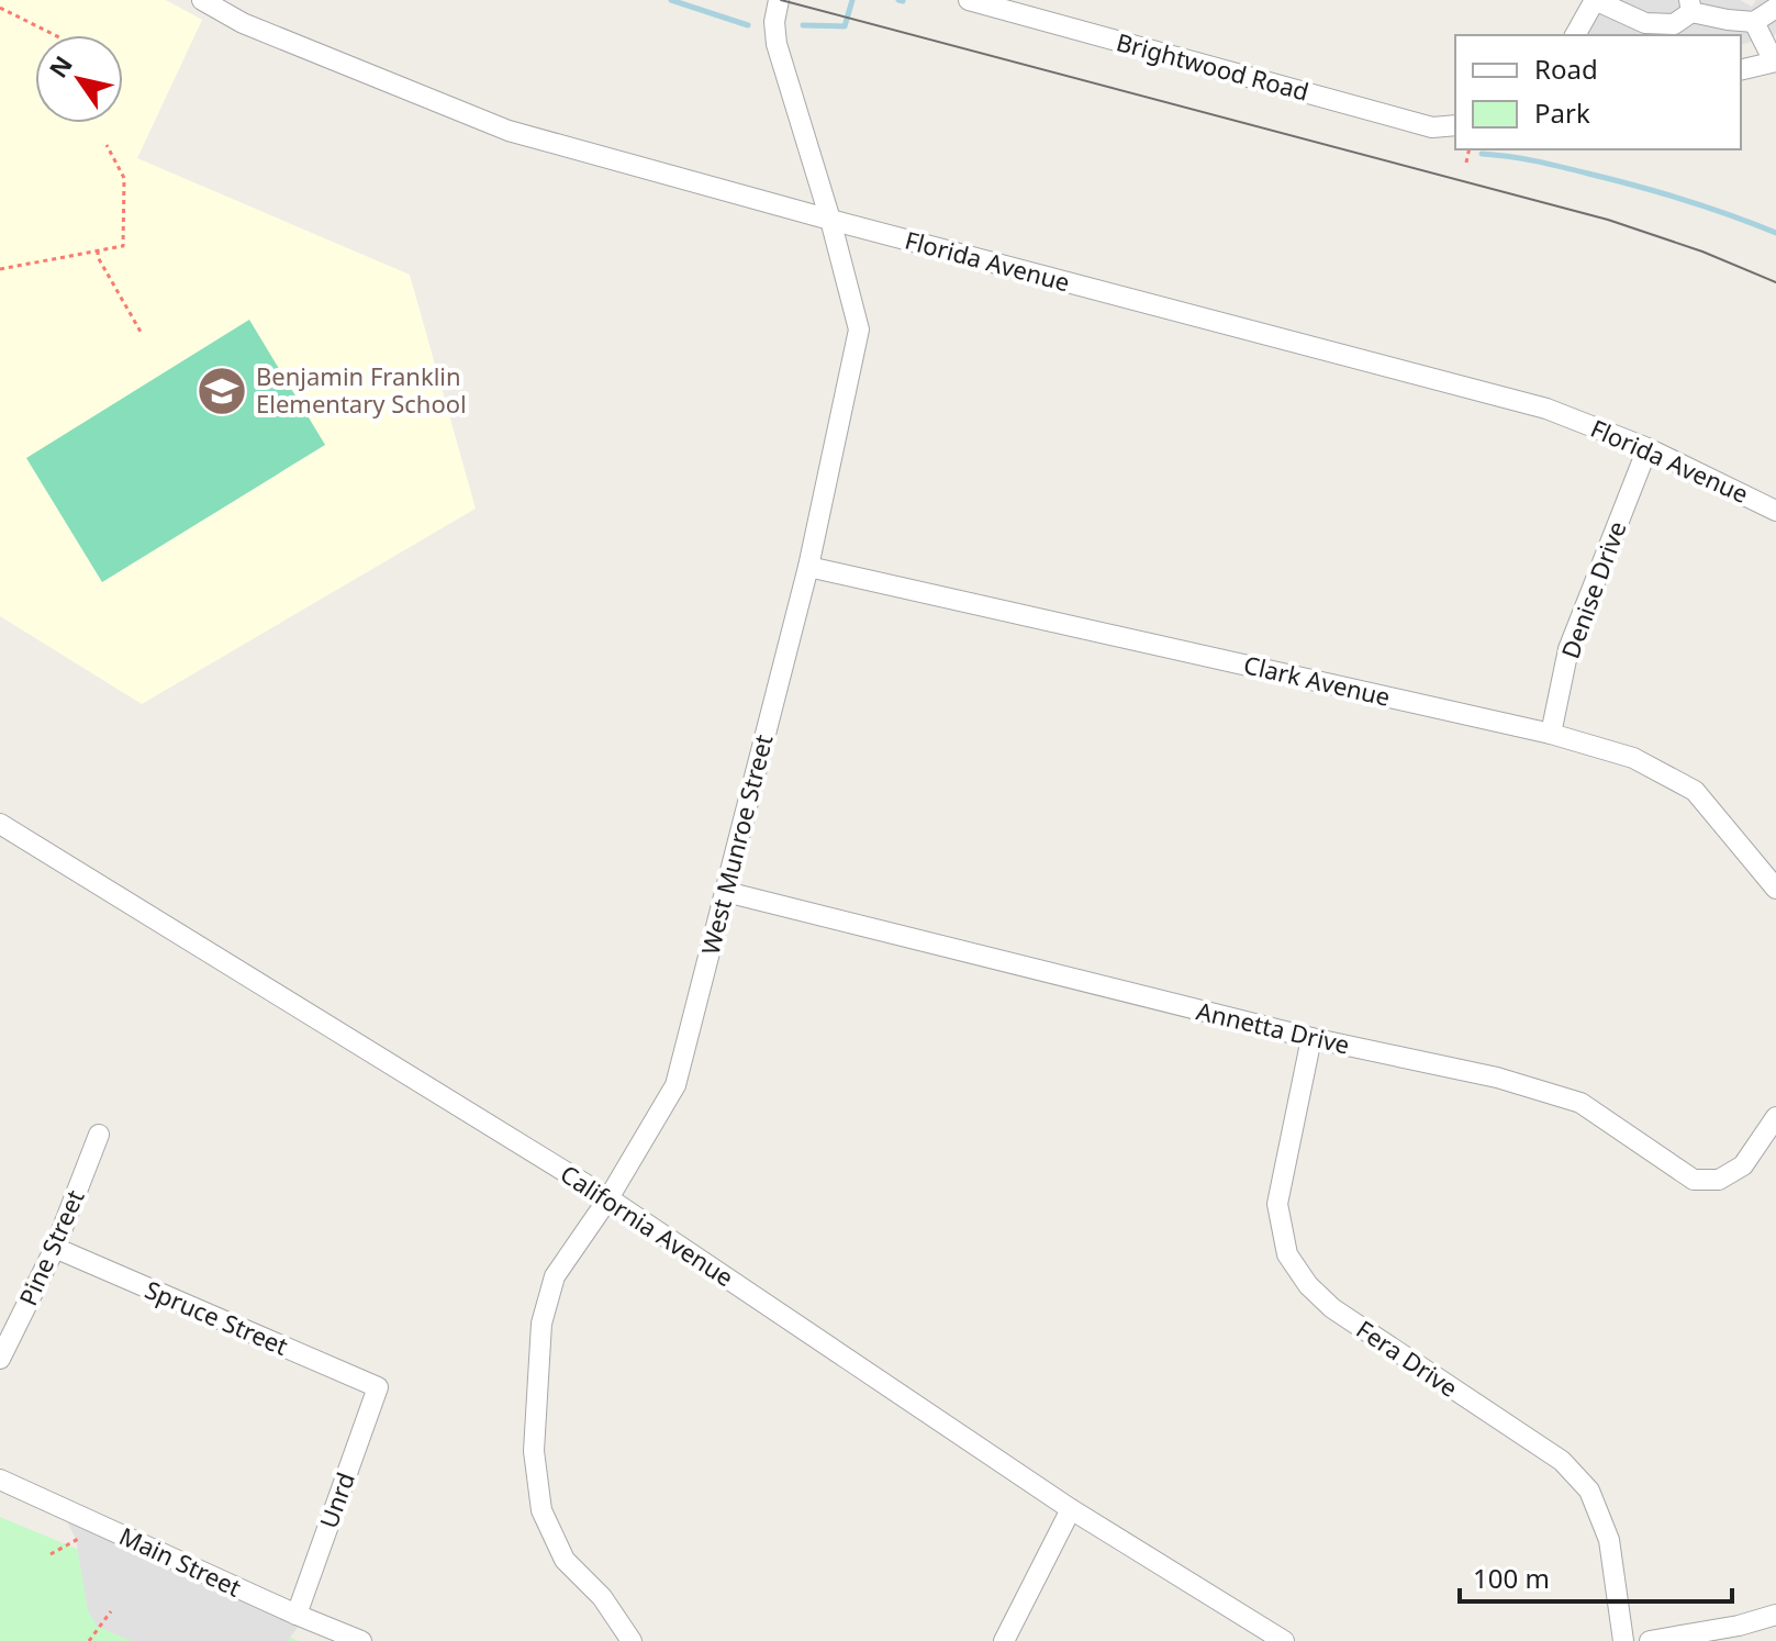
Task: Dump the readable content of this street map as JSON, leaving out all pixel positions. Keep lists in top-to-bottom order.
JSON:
{
  "streets": {
    "street": [
      "Brightwood Road",
      "Florida Avenue",
      "Denise Drive",
      "Clark Avenue",
      "West Munroe Street",
      "Annetta Drive",
      "California Avenue",
      "Pine Street",
      "Spruce Street",
      "Fera Drive",
      "Unrd",
      "Main Street"
    ]
  },
  "crossings": [
    ["Florida Avenue", "Denise Drive"],
    ["Florida Avenue", "West Munroe Street"],
    ["Denise Drive", "Clark Avenue"],
    ["Clark Avenue", "West Munroe Street"],
    ["West Munroe Street", "Annetta Drive"],
    ["West Munroe Street", "California Avenue"],
    ["Annetta Drive", "Fera Drive"],
    ["Pine Street", "Spruce Street"],
    ["Spruce Street", "Unrd"],
    ["Unrd", "Main Street"]
  ],
  "places": {
    "school or university": ["Benjamin Franklin Elementary School"]
  },
  "legend": ["Road", "Park"],
  "scale_bar": "100 m",
  "north": "top left"
}
